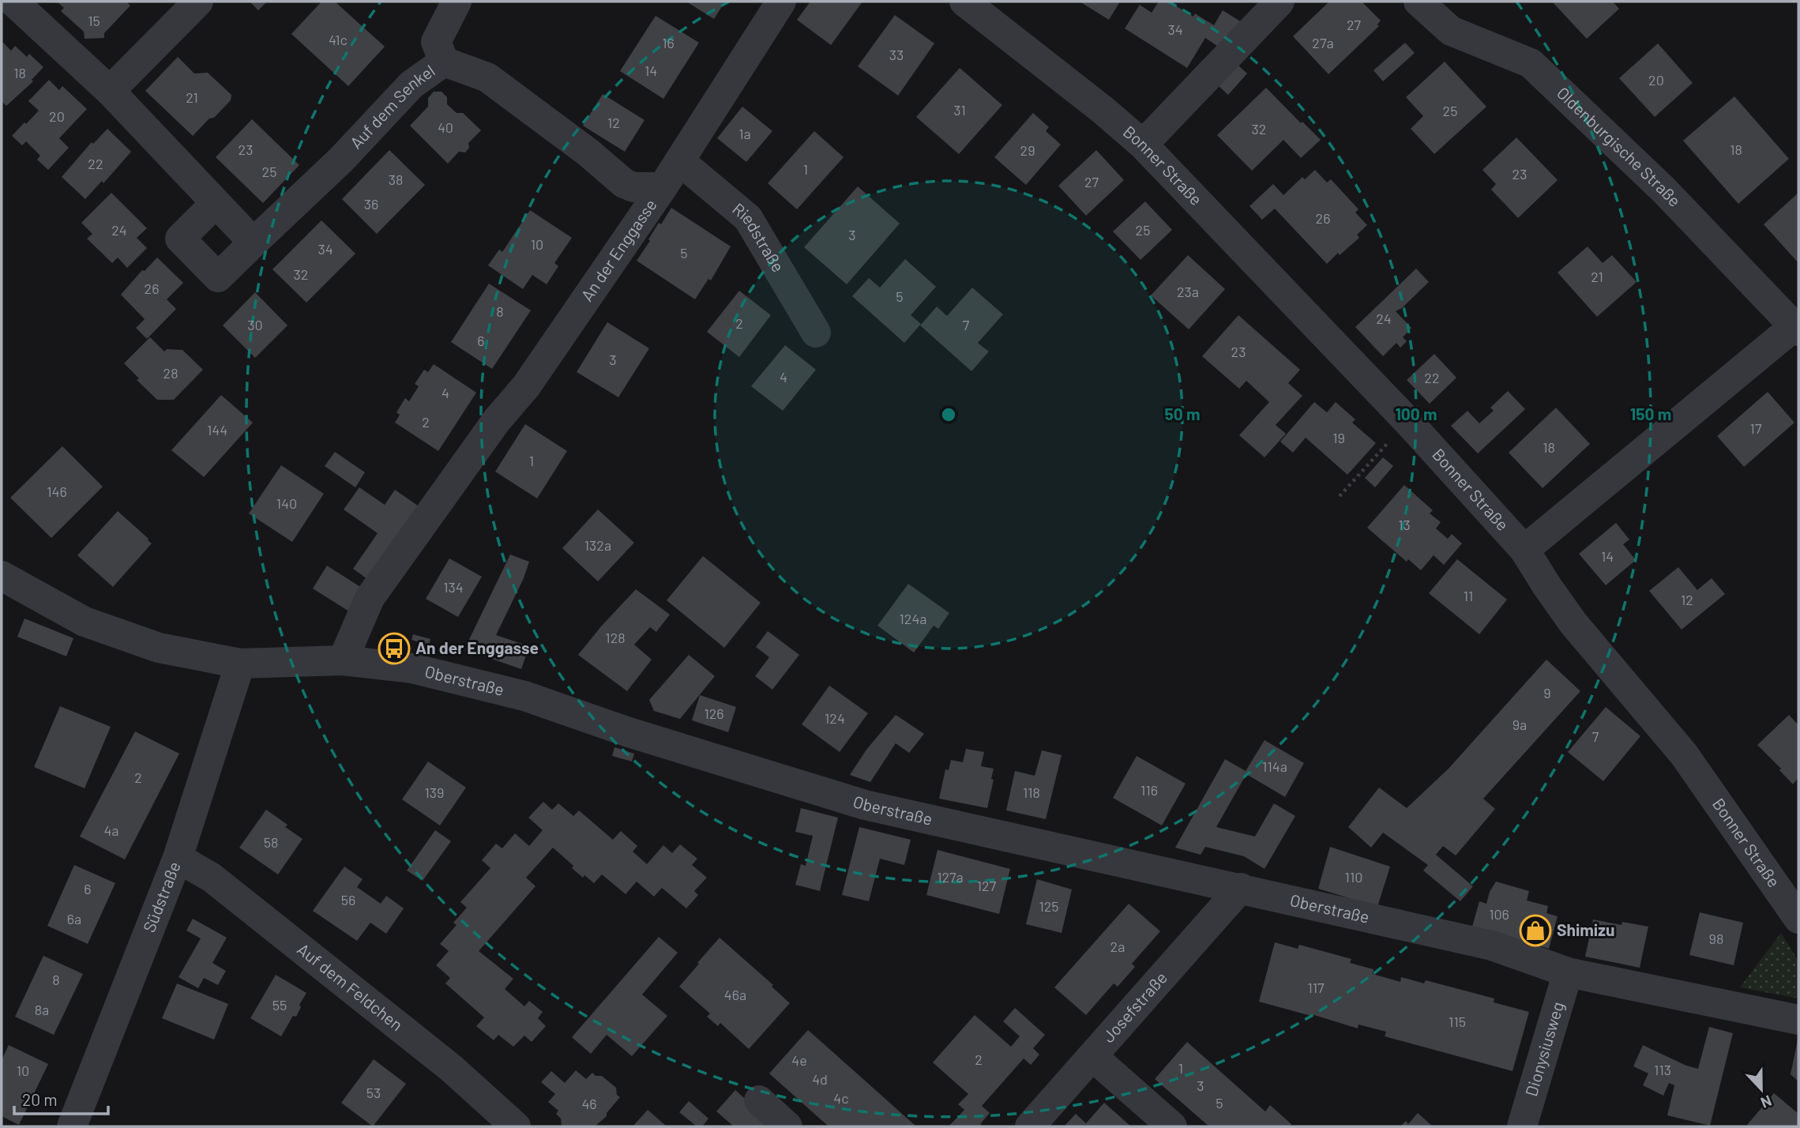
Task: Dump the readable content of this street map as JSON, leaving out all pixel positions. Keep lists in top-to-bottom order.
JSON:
{
  "streets": {
    "street": [
      "Auf dem Senkel",
      "Oldenburgische Straße",
      "Bonner Straße",
      "Riedstraße",
      "An der Enggasse",
      "Oberstraße",
      "Südstraße",
      "Auf dem Feldchen",
      "Josefstraße",
      "Dionysiusweg"
    ]
  },
  "crossings": [
    ["Auf dem Senkel", "An der Enggasse"],
    ["Oldenburgische Straße", "Bonner Straße"],
    ["Riedstraße", "An der Enggasse"],
    ["An der Enggasse", "Oberstraße"],
    ["Oberstraße", "Südstraße"],
    ["Oberstraße", "Josefstraße"],
    ["Oberstraße", "Dionysiusweg"],
    ["Südstraße", "Auf dem Feldchen"]
  ],
  "places": {
    "bus stop": ["An der Enggasse"],
    "shop": ["Shimizu"]
  },
  "house_numbers": [
    "15",
    "27",
    "34",
    "41c",
    "16",
    "27a",
    "33",
    "14",
    "18",
    "20",
    "21",
    "31",
    "25",
    "20",
    "12",
    "40",
    "32",
    "1a",
    "23",
    "18",
    "29",
    "22",
    "1",
    "25",
    "23",
    "38",
    "27",
    "36",
    "26",
    "24",
    "25",
    "3",
    "10",
    "34",
    "5",
    "32",
    "21",
    "26",
    "23a",
    "5",
    "8",
    "24",
    "2",
    "30",
    "7",
    "6",
    "23",
    "3",
    "28",
    "4",
    "22",
    "4",
    "2",
    "17",
    "144",
    "19",
    "18",
    "1",
    "146",
    "140",
    "13",
    "132a",
    "14",
    "134",
    "11",
    "12",
    "124a",
    "128",
    "9",
    "126",
    "124",
    "9a",
    "7",
    "114a",
    "2",
    "116",
    "139",
    "118",
    "4a",
    "58",
    "127a",
    "110",
    "127",
    "6",
    "56",
    "125",
    "106",
    "6a",
    "98",
    "2a",
    "8",
    "117",
    "46a",
    "55",
    "8a",
    "115",
    "2",
    "4e",
    "1",
    "113",
    "10",
    "4d",
    "3",
    "53",
    "4c",
    "5",
    "46"
  ],
  "scale_bar": "20 m",
  "north": "bottom",
  "rings": ["50 m", "100 m", "150 m"]
}
